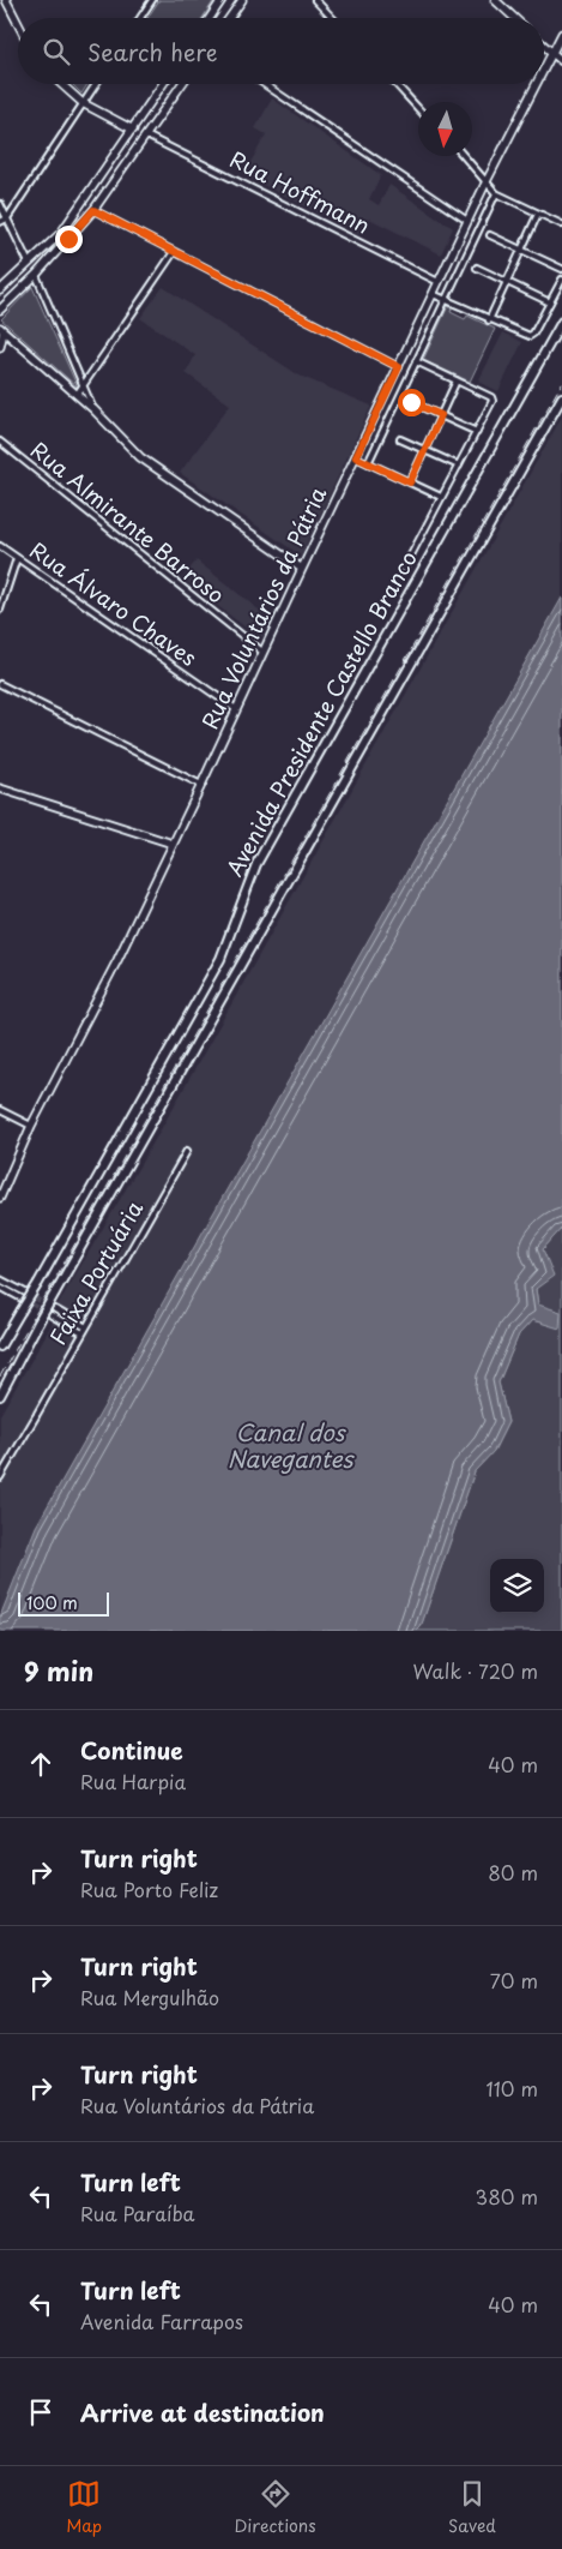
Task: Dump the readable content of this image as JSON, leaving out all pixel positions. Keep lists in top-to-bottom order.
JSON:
{
  "streets": {
    "main road": ["Rua Voluntários da Pátria", "Avenida Presidente Castello Branco"],
    "street": [
      "Rua Hoffmann",
      "Rua Almirante Barroso",
      "Rua Álvaro Chaves",
      "Faixa Portuária"
    ]
  },
  "crossings": [
    ["Rua Hoffmann", "Rua Voluntários da Pátria"],
    ["Rua Almirante Barroso", "Rua Voluntários da Pátria"],
    ["Rua Álvaro Chaves", "Rua Voluntários da Pátria"]
  ],
  "water": ["Canal dos Navegantes"],
  "scale_bar": "100 m",
  "north": "bottom",
  "page": {
    "search": "Search here",
    "scale": "100 m",
    "heading": ["9 min", "Walk · 720 m"],
    "list": [
      ["Continue", "Rua Harpia", "40 m"],
      ["Turn right", "Rua Porto Feliz", "80 m"],
      ["Turn right", "Rua Mergulhão", "70 m"],
      ["Turn right", "Rua Voluntários da Pátria", "110 m"],
      ["Turn left", "Rua Paraíba", "380 m"],
      ["Turn left", "Avenida Farrapos", "40 m"],
      "Arrive at destination"
    ],
    "nav": ["Map", "Directions", "Saved"]
  }
}
